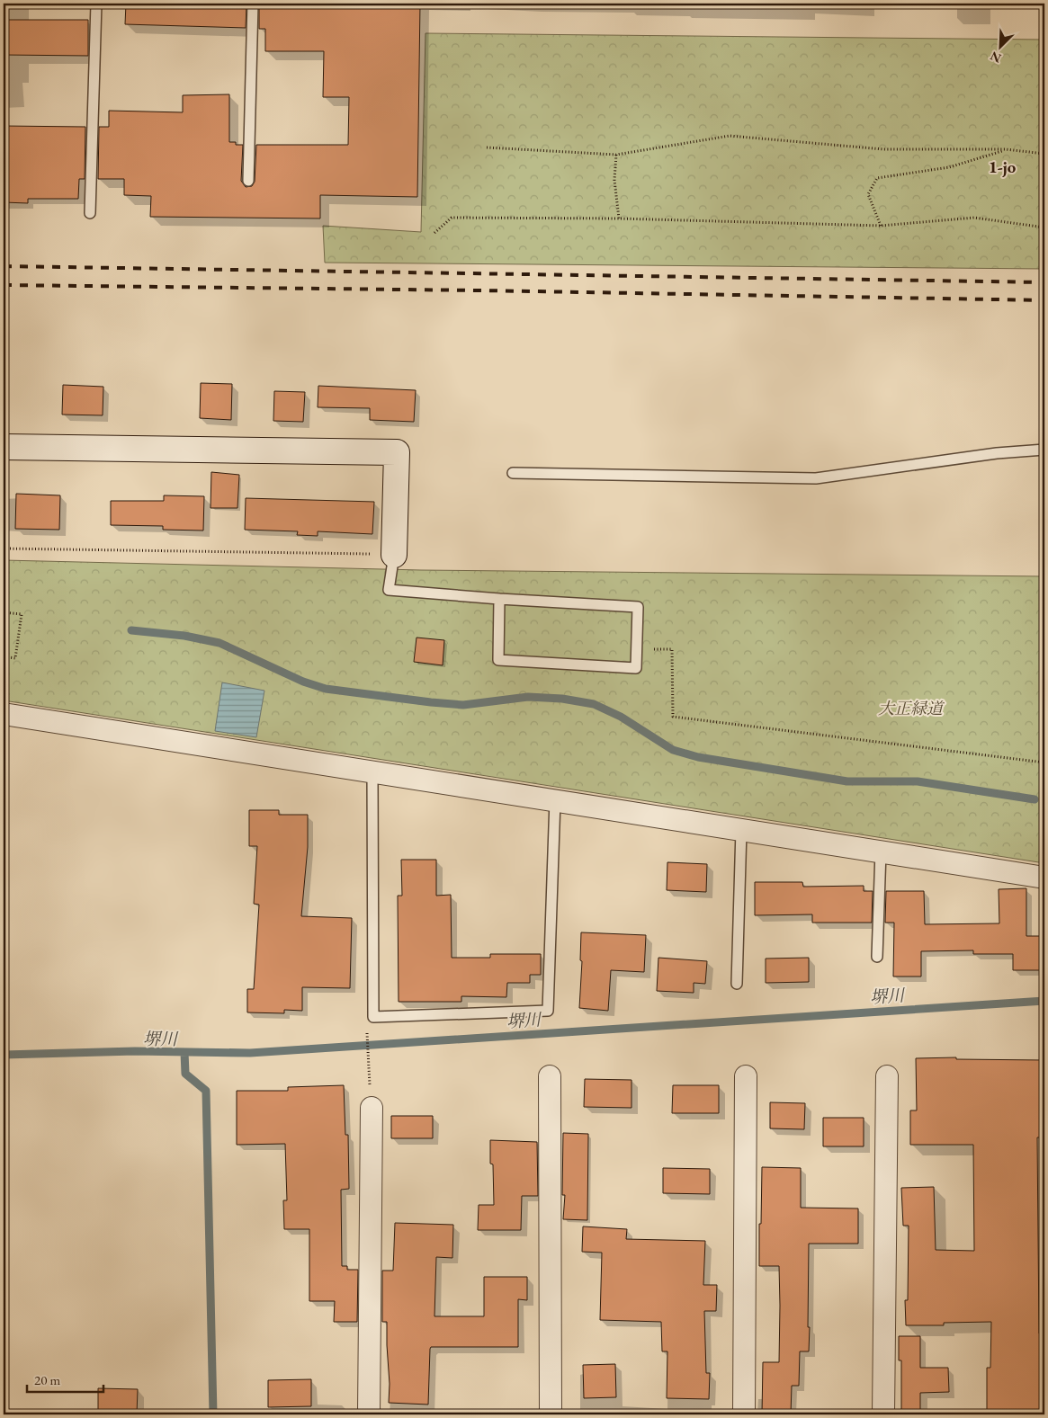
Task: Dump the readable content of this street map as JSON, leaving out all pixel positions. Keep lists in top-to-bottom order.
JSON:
{
  "districts": ["1-jo"],
  "water": ["堺川"],
  "parks": ["大正緑道"],
  "scale_bar": "20 m",
  "north": "bottom left"
}
